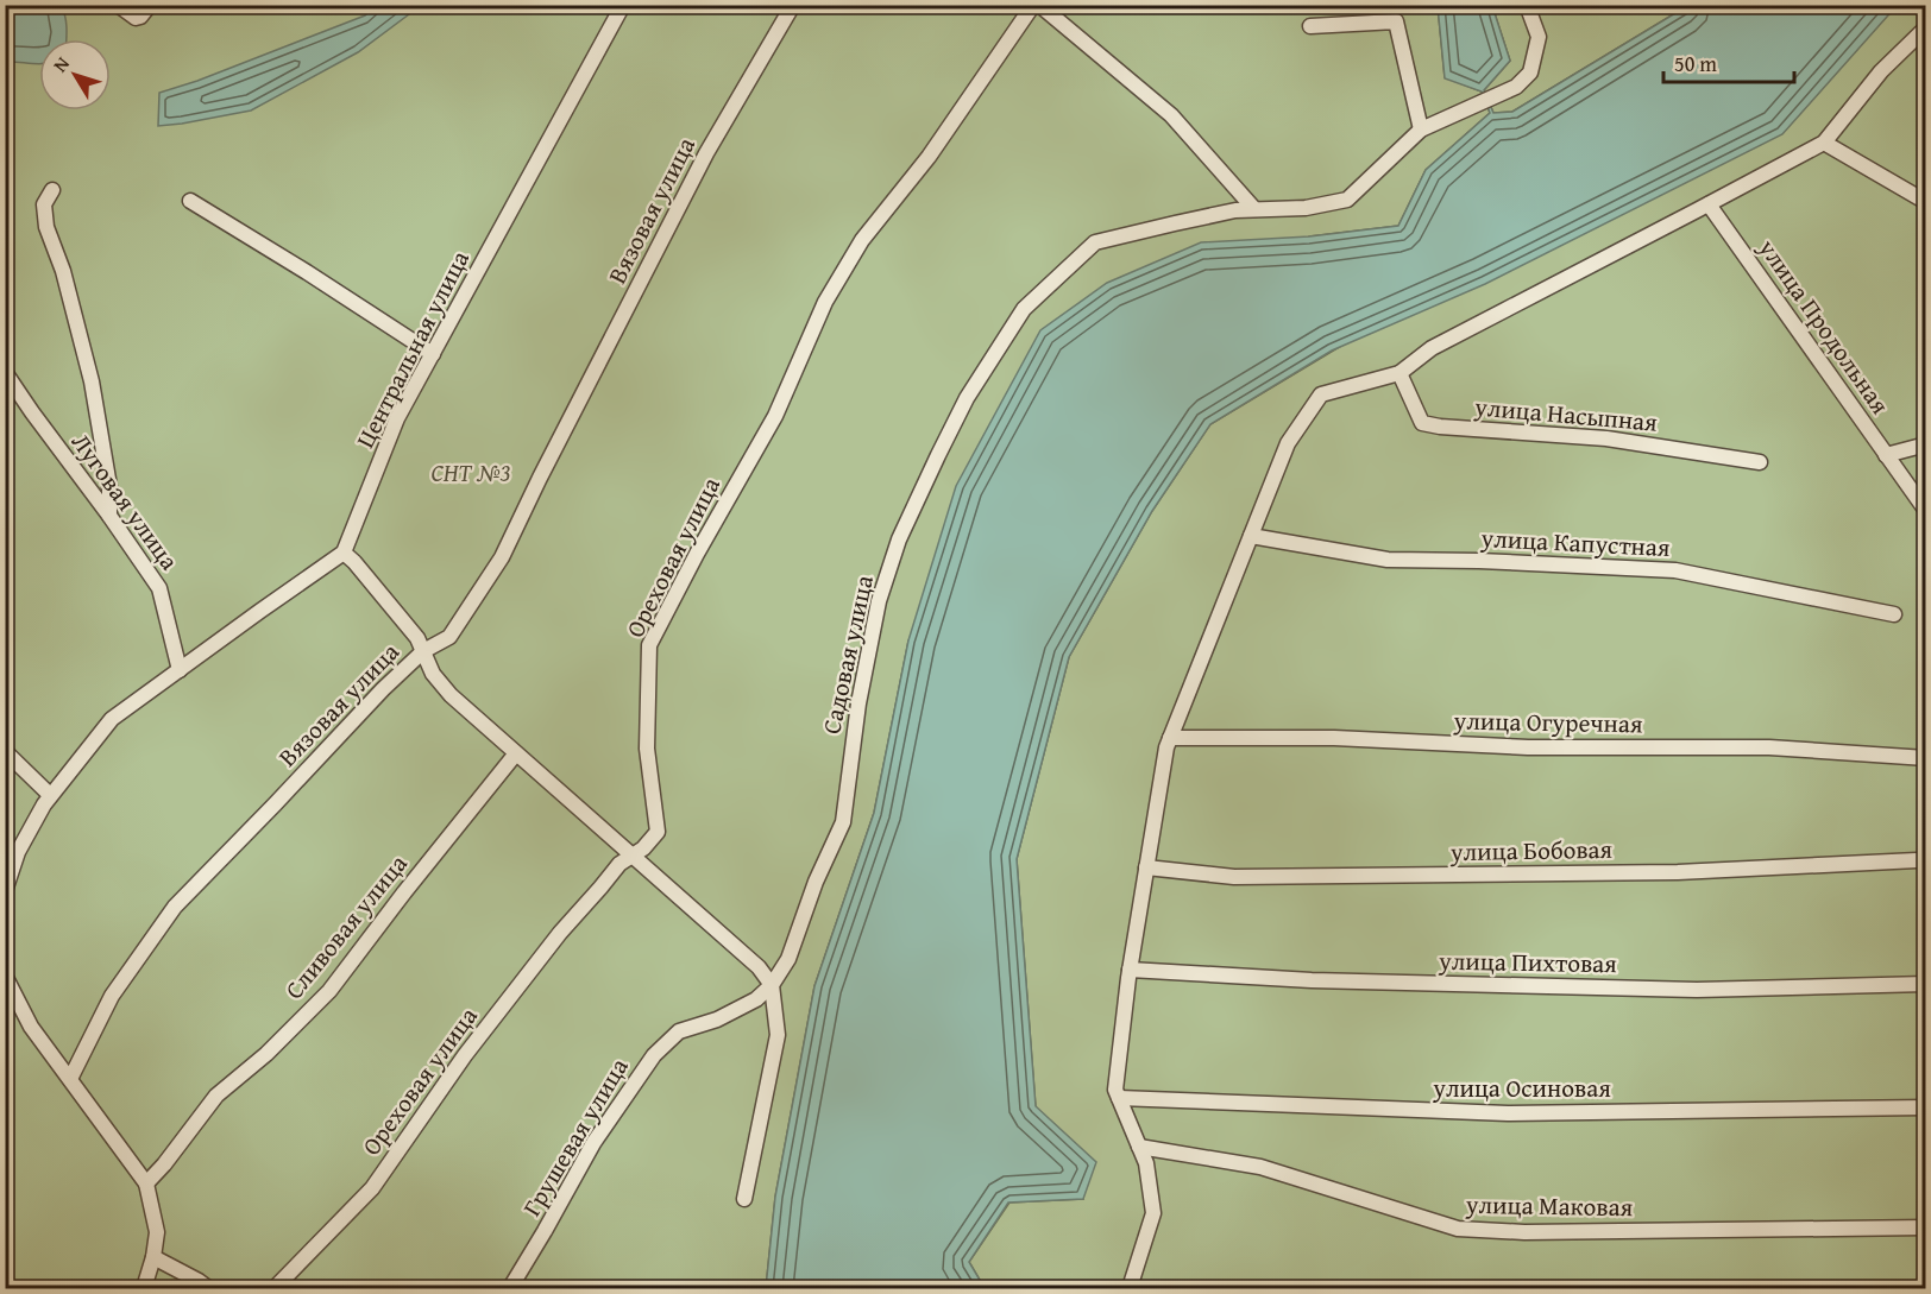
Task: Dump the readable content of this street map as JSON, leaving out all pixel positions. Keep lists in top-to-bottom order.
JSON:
{
  "streets": {
    "street": [
      "Вязовая улица",
      "улица Продольная",
      "Центральная улица",
      "улица Насыпная",
      "Луговая улица",
      "улица Капустная",
      "Ореховая улица",
      "Садовая улица",
      "улица Огуречная",
      "улица Бобовая",
      "Сливовая улица",
      "улица Пихтовая",
      "улица Осиновая",
      "Грушевая улица",
      "улица Маковая"
    ]
  },
  "crossings": [
    ["Садовая улица", "Грушевая улица"]
  ],
  "parks": ["СНТ №3"],
  "scale_bar": "50 m",
  "north": "top left"
}
